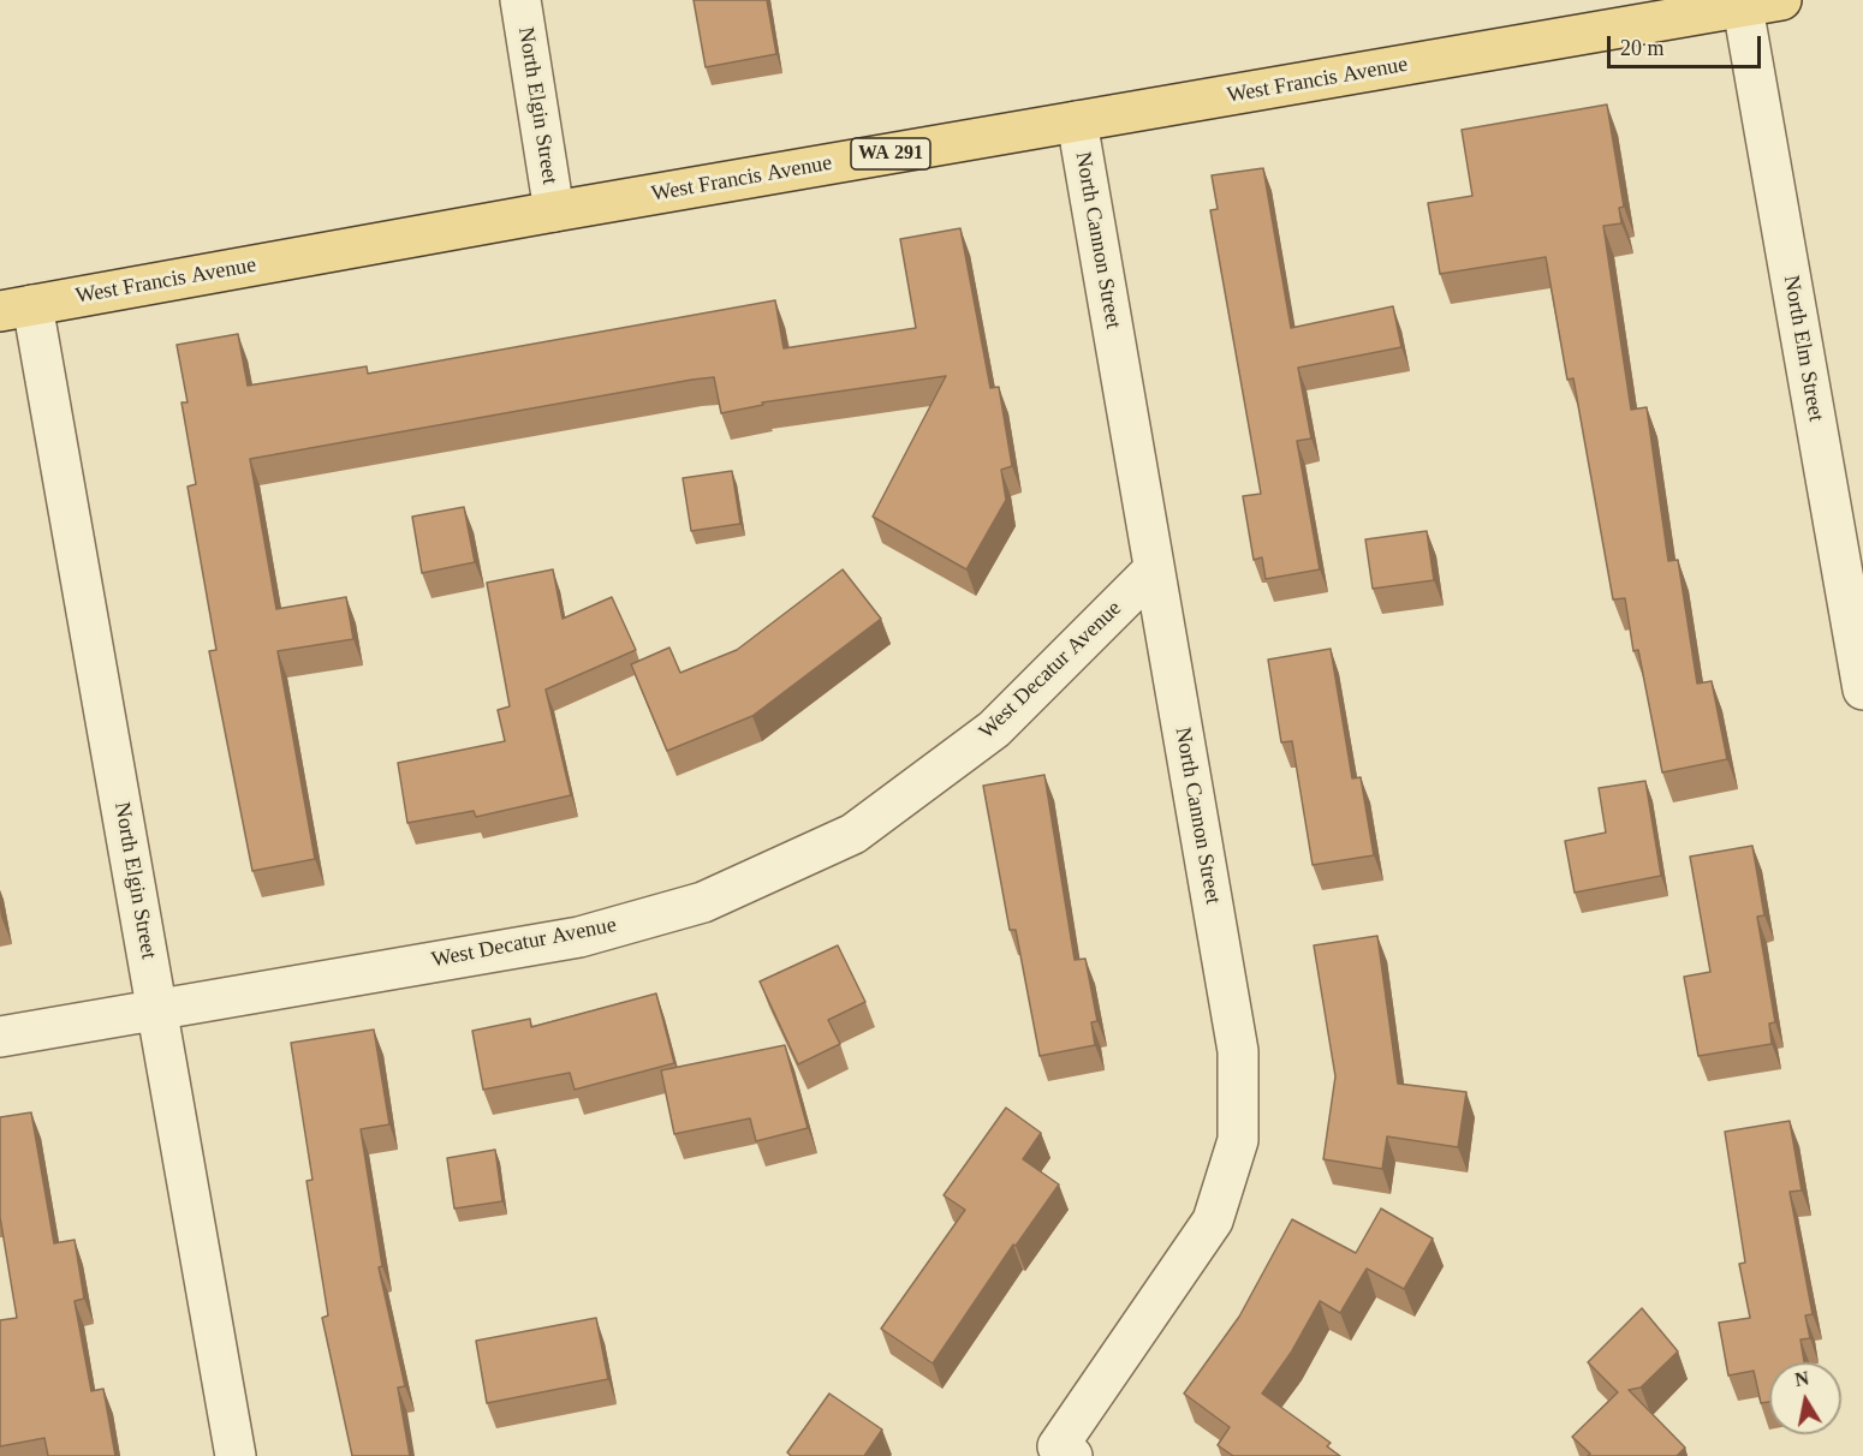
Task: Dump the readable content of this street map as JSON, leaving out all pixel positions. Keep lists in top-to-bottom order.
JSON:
{
  "streets": {
    "main road": ["West Francis Avenue", "WA 291"],
    "street": [
      "North Elgin Street",
      "North Cannon Street",
      "North Elm Street",
      "West Decatur Avenue"
    ]
  },
  "crossings": [
    ["West Francis Avenue", "North Elgin Street"],
    ["West Francis Avenue", "North Cannon Street"],
    ["West Francis Avenue", "North Elm Street"],
    ["North Elgin Street", "West Decatur Avenue"],
    ["North Cannon Street", "West Decatur Avenue"]
  ],
  "scale_bar": "20 m",
  "north": "top"
}
